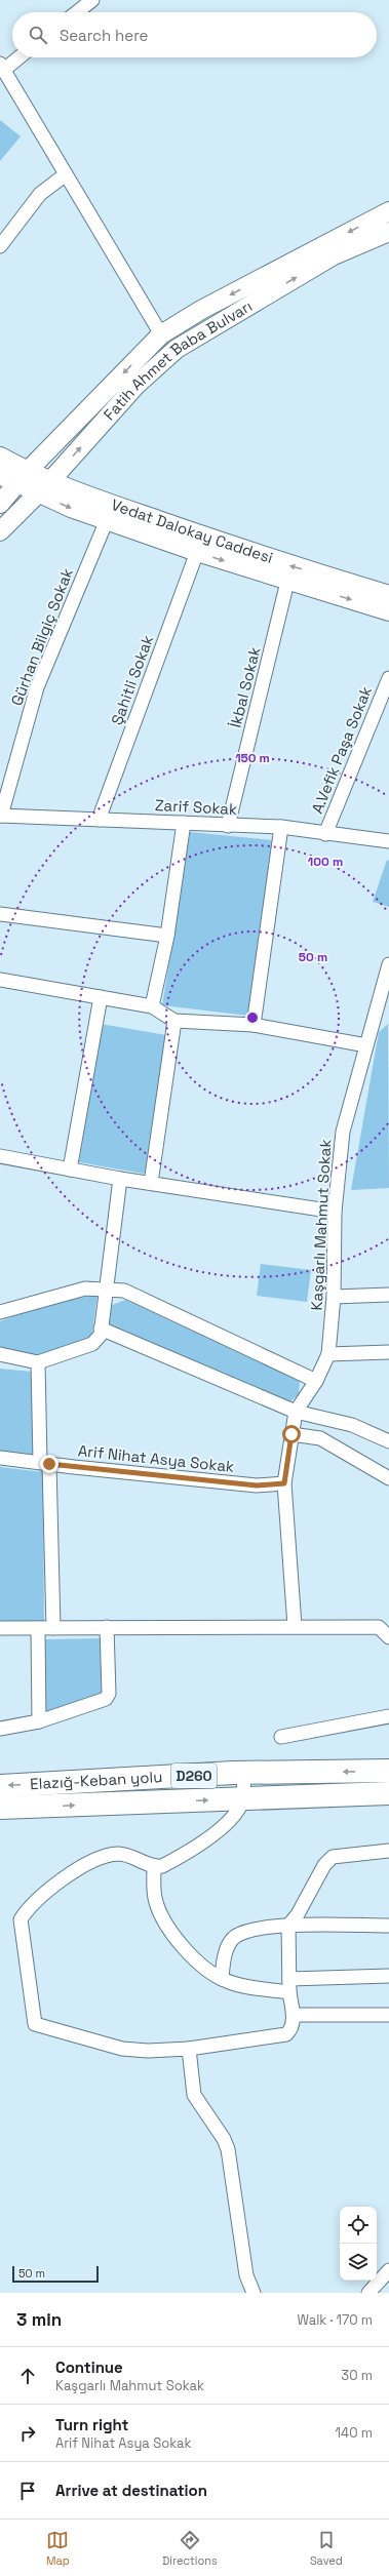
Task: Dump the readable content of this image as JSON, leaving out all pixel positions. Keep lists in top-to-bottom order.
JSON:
{
  "streets": {
    "highway": ["D260", "Elazığ-Keban yolu"],
    "main road": ["Fatih Ahmet Baba Bulvarı", "Vedat Dalokay Caddesi"],
    "street": [
      "Gürhan Bilgiç Sokak",
      "Şahitli Sokak",
      "İkbal Sokak",
      "A.Vefik Paşa Sokak",
      "Zarif Sokak",
      "Kaşgarlı Mahmut Sokak",
      "Arif Nihat Asya Sokak"
    ]
  },
  "crossings": [
    ["Fatih Ahmet Baba Bulvarı", "Vedat Dalokay Caddesi"],
    ["Vedat Dalokay Caddesi", "Gürhan Bilgiç Sokak"],
    ["Vedat Dalokay Caddesi", "Şahitli Sokak"],
    ["Vedat Dalokay Caddesi", "İkbal Sokak"],
    ["Gürhan Bilgiç Sokak", "Zarif Sokak"],
    ["Şahitli Sokak", "Zarif Sokak"],
    ["İkbal Sokak", "Zarif Sokak"],
    ["A.Vefik Paşa Sokak", "Zarif Sokak"],
    ["Kaşgarlı Mahmut Sokak", "Arif Nihat Asya Sokak"]
  ],
  "scale_bar": "50 m",
  "page": {
    "search": "Search here",
    "scale": "50 m",
    "heading": ["3 min", "Walk · 170 m"],
    "list": [
      ["Continue", "Kaşgarlı Mahmut Sokak", "30 m"],
      ["Turn right", "Arif Nihat Asya Sokak", "140 m"],
      "Arrive at destination"
    ],
    "nav": ["Map", "Directions", "Saved"]
  },
  "rings": ["150 m", "100 m", "50 m"]
}
